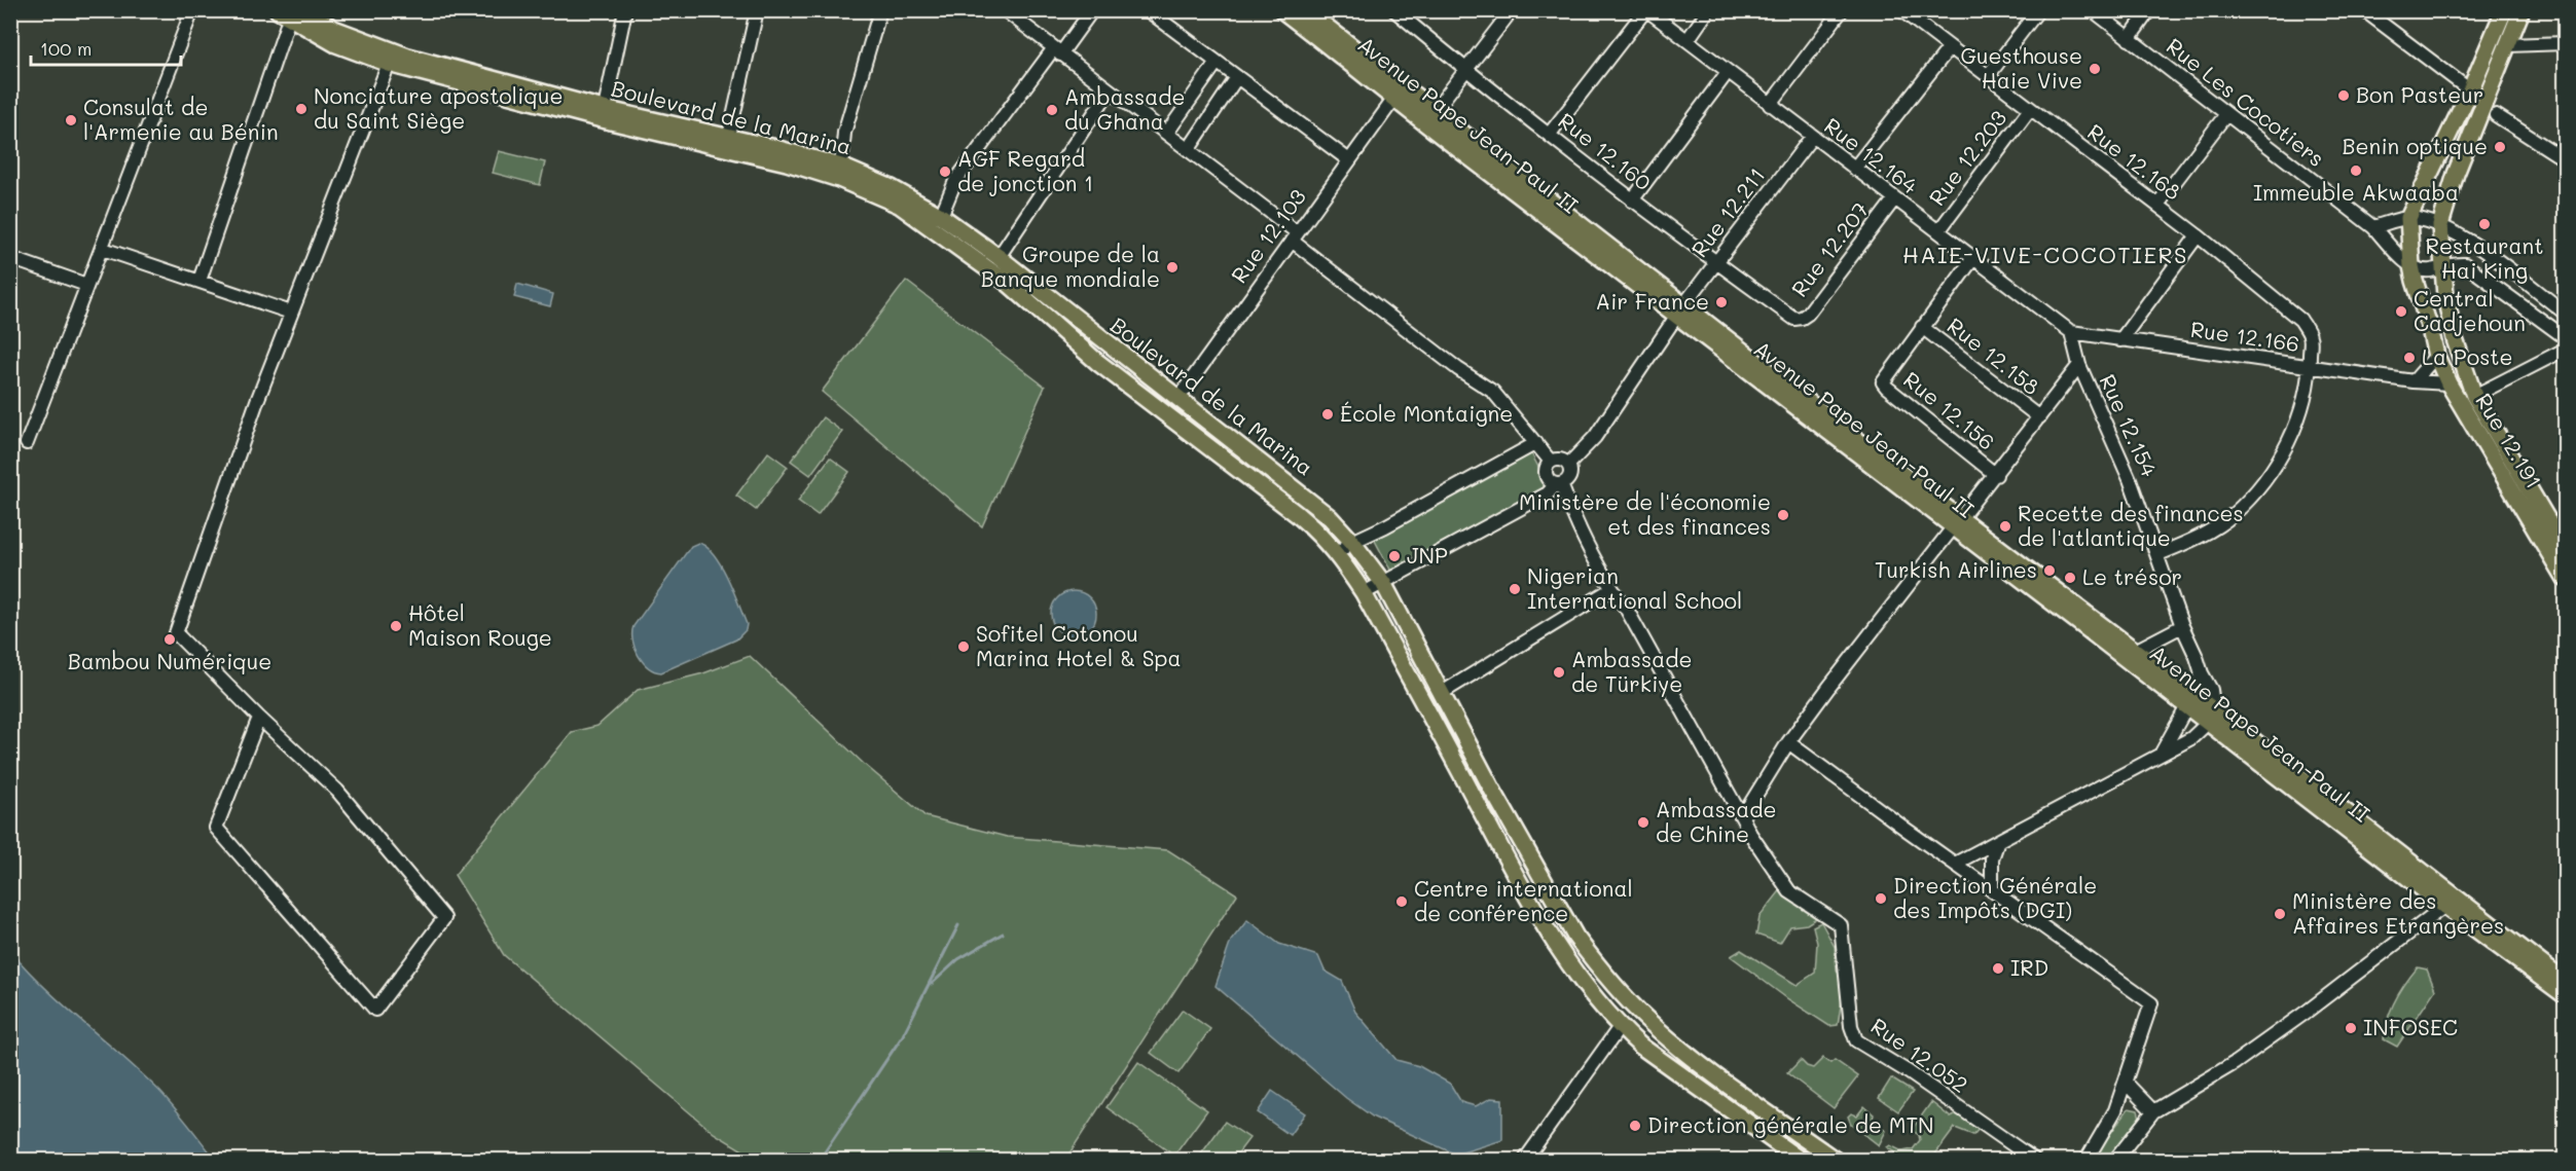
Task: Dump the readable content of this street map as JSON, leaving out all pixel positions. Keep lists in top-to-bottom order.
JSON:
{
  "streets": {
    "main road": ["Boulevard de la Marina", "Avenue Pape Jean-Paul II", "Rue 12.191"],
    "street": [
      "Rue Les Cocotiers",
      "Rue 12.160",
      "Rue 12.164",
      "Rue 12.203",
      "Rue 12.168",
      "Rue 12.211",
      "Rue 12.103",
      "Rue 12.207",
      "Rue 12.166",
      "Rue 12.158",
      "Rue 12.156",
      "Rue 12.154",
      "Rue 12.052"
    ]
  },
  "crossings": [
    ["Rue Les Cocotiers", "Rue 12.191"],
    ["Boulevard de la Marina", "Rue 12.103"],
    ["Avenue Pape Jean-Paul II", "Rue 12.211"],
    ["Avenue Pape Jean-Paul II", "Rue 12.103"],
    ["Avenue Pape Jean-Paul II", "Rue 12.154"],
    ["Rue 12.160", "Rue 12.211"],
    ["Rue 12.160", "Rue 12.207"],
    ["Rue 12.164", "Rue 12.203"],
    ["Rue 12.164", "Rue 12.211"],
    ["Rue 12.164", "Rue 12.207"],
    ["Rue 12.164", "Rue 12.166"],
    ["Rue 12.164", "Rue 12.156"],
    ["Rue 12.164", "Rue 12.154"],
    ["Rue 12.203", "Rue 12.168"],
    ["Rue 12.168", "Rue 12.166"],
    ["Rue 12.168", "Rue 12.154"],
    ["Rue 12.211", "Rue 12.052"],
    ["Rue 12.166", "Rue 12.154"],
    ["Rue 12.166", "Rue 12.191"],
    ["Rue 12.158", "Rue 12.156"]
  ],
  "districts": ["HAIE-VIVE-COCOTIERS"],
  "places": [
    "Guesthouse Haie Vive",
    "Bon Pasteur",
    "Nonciature apostolique du Saint Siège",
    "Ambassade du Ghana",
    "Consulat de l'Armenie au Bénin",
    "Benin optique",
    "Immeuble Akwaaba",
    "AGF Regard de jonction 1",
    "Restaurant Hai King",
    "Groupe de la Banque mondiale",
    "Air France",
    "Central Cadjehoun",
    "La Poste",
    "École Montaigne",
    "Ministère de l'économie et des finances",
    "Recette des finances de l'atlantique",
    "JNP",
    "Turkish Airlines",
    "Le trésor",
    "Nigerian International School",
    "Hôtel Maison Rouge",
    "Bambou Numérique",
    "Sofitel Cotonou Marina Hotel & Spa",
    "Ambassade de Türkiye",
    "Ambassade de Chine",
    "Direction Générale des Impôts (DGI)",
    "Centre international de conférence",
    "Ministère des Affaires Etrangères",
    "IRD",
    "INFOSEC",
    "Direction générale de MTN"
  ],
  "scale_bar": "100 m"
}
